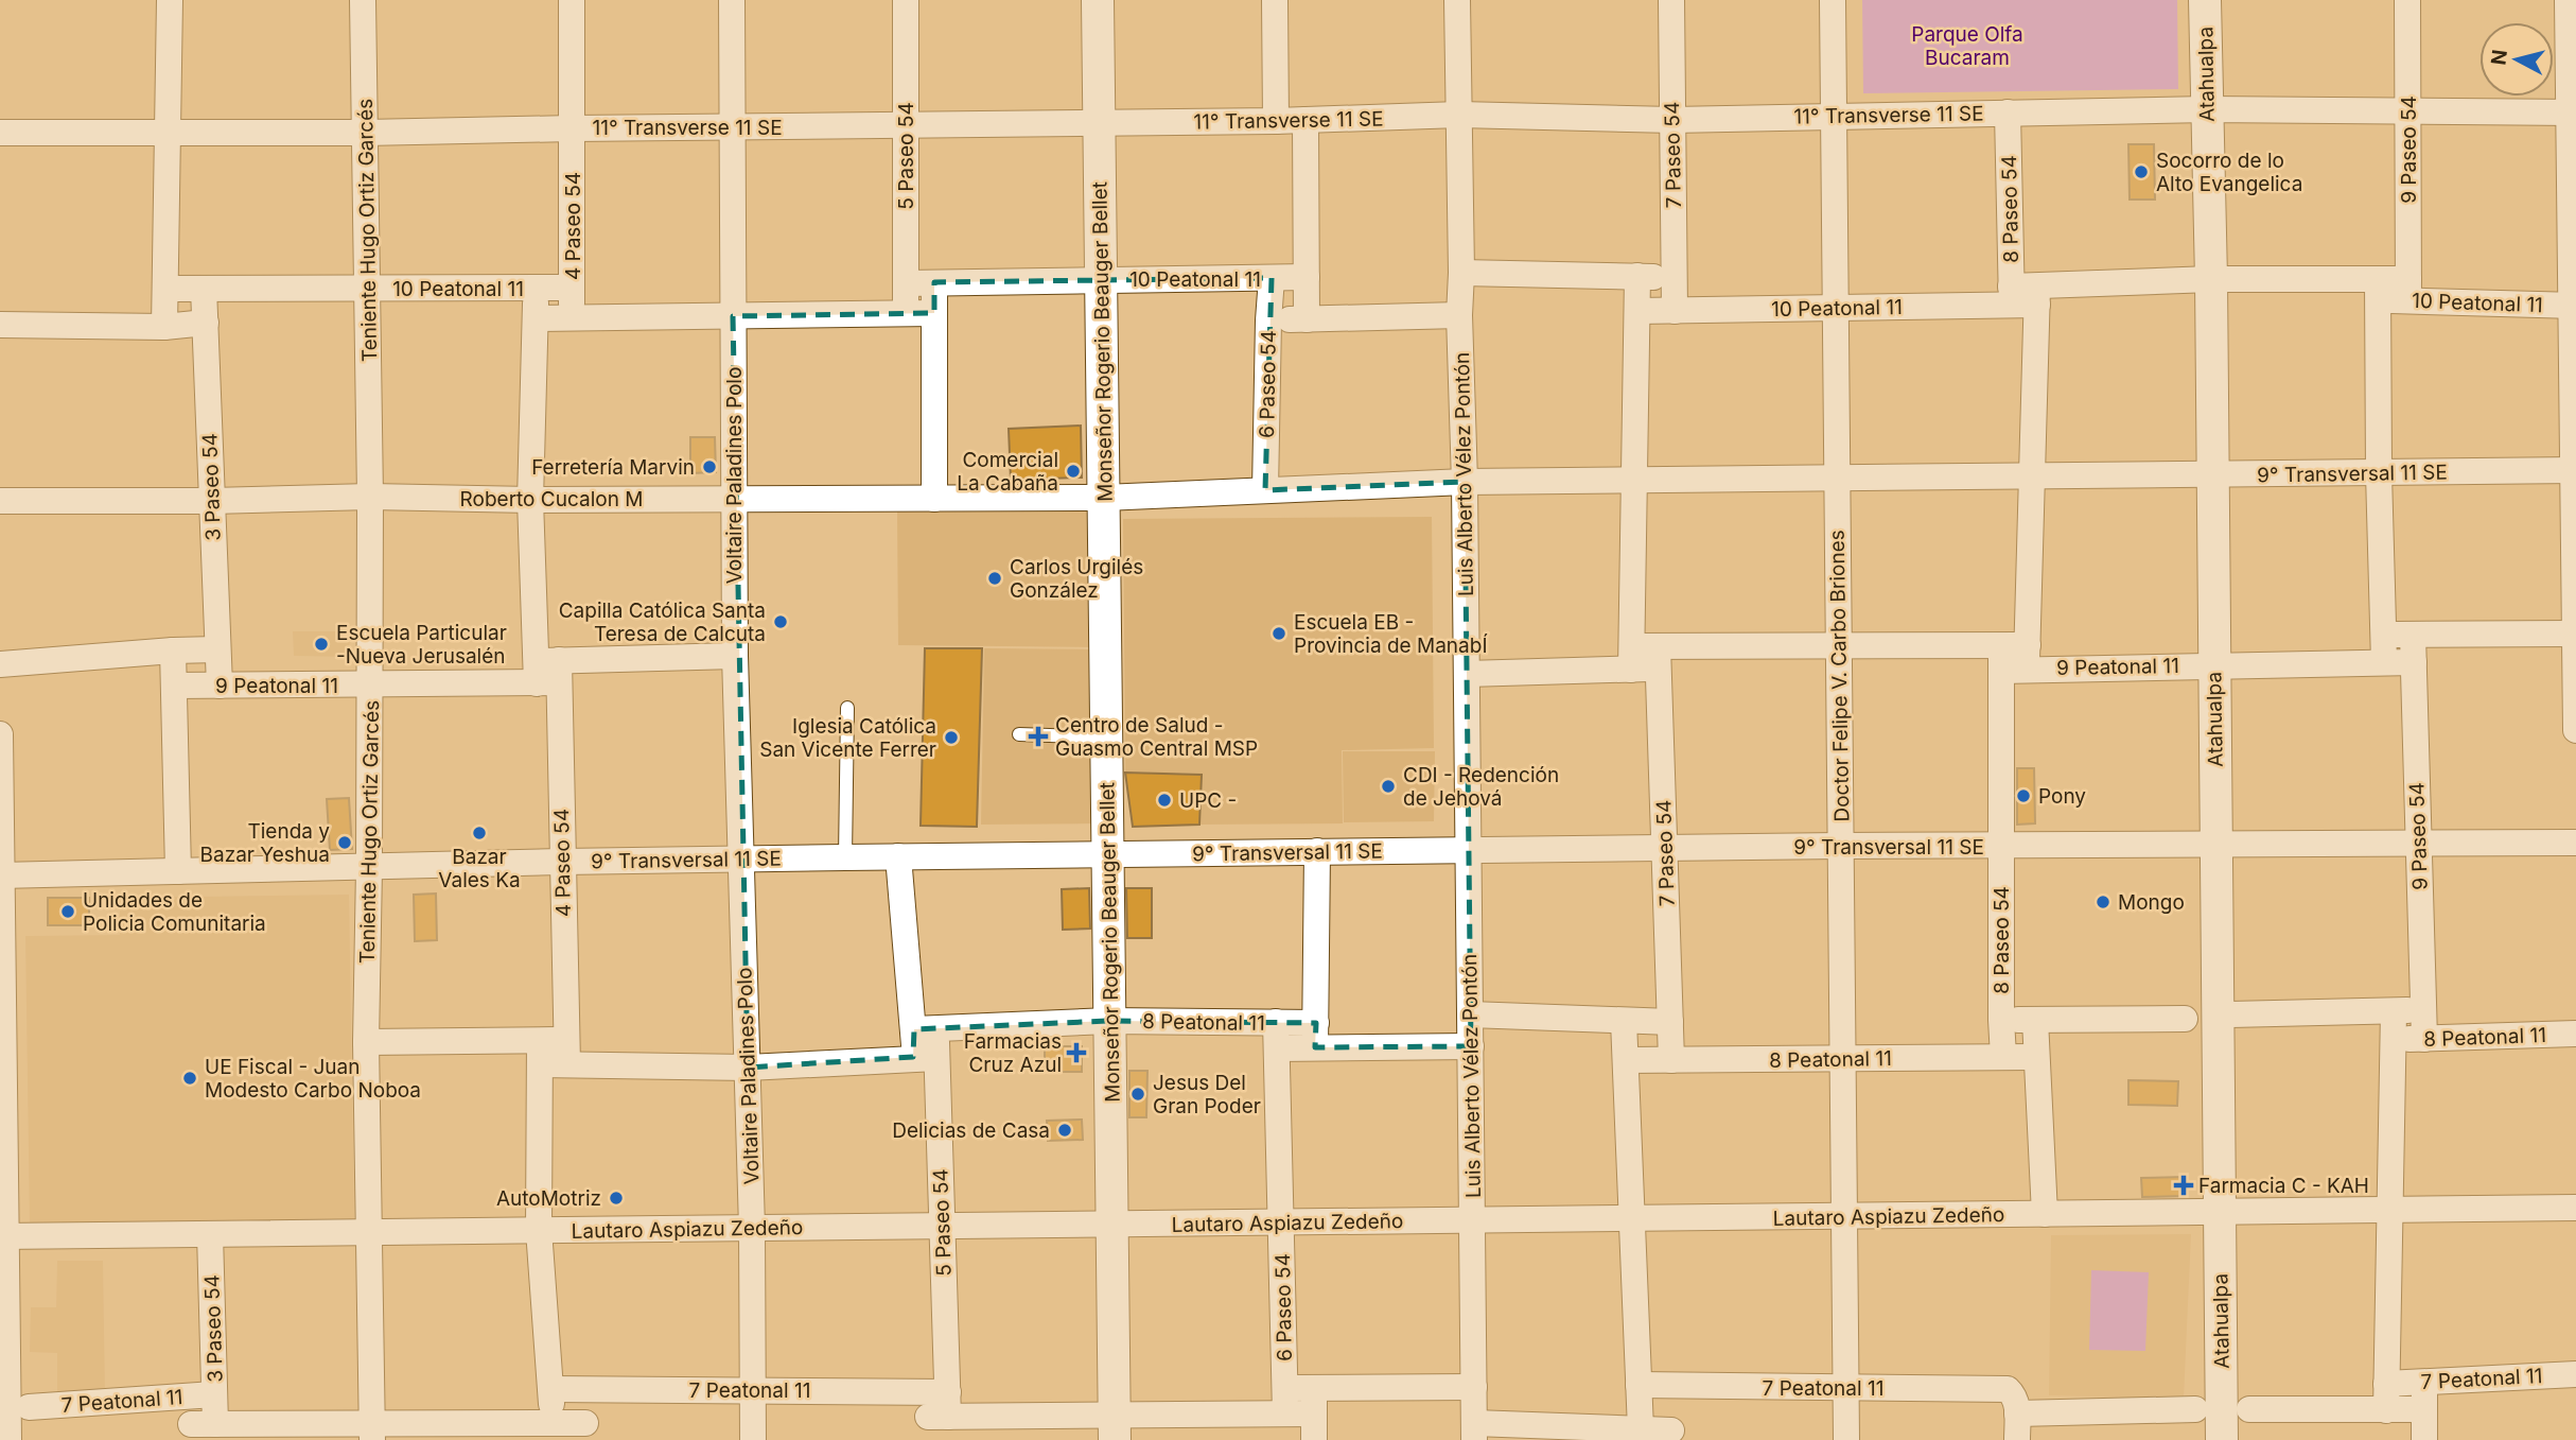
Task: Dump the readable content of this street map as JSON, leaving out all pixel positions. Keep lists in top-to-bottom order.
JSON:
{
  "streets": {
    "street": [
      "Atahualpa",
      "11° Transverse 11 SE",
      "9 Paseo 54",
      "7 Paseo 54",
      "5 Paseo 54",
      "8 Paseo 54",
      "4 Paseo 54",
      "Teniente Hugo Ortiz Garcés",
      "10 Peatonal 11",
      "Monseñor Rogerio Beauger Bellet",
      "6 Paseo 54",
      "9° Transversal 11 SE",
      "Luis Alberto Vélez Pontón",
      "Voltaire Paladines Polo",
      "3 Paseo 54",
      "Roberto Cucalon M",
      "9 Peatonal 11",
      "Doctor Felipe V. Carbo Briones",
      "8 Peatonal 11",
      "Lautaro Aspiazu Zedeño",
      "7 Peatonal 11"
    ]
  },
  "crossings": [
    ["Atahualpa", "11° Transverse 11 SE"],
    ["Atahualpa", "10 Peatonal 11"],
    ["Atahualpa", "9° Transversal 11 SE"],
    ["Atahualpa", "9 Peatonal 11"],
    ["Atahualpa", "Lautaro Aspiazu Zedeño"],
    ["11° Transverse 11 SE", "9 Paseo 54"],
    ["11° Transverse 11 SE", "7 Paseo 54"],
    ["11° Transverse 11 SE", "5 Paseo 54"],
    ["11° Transverse 11 SE", "8 Paseo 54"],
    ["11° Transverse 11 SE", "4 Paseo 54"],
    ["11° Transverse 11 SE", "Teniente Hugo Ortiz Garcés"],
    ["11° Transverse 11 SE", "Monseñor Rogerio Beauger Bellet"],
    ["11° Transverse 11 SE", "6 Paseo 54"],
    ["11° Transverse 11 SE", "Luis Alberto Vélez Pontón"],
    ["11° Transverse 11 SE", "Voltaire Paladines Polo"],
    ["11° Transverse 11 SE", "Doctor Felipe V. Carbo Briones"],
    ["9 Paseo 54", "10 Peatonal 11"],
    ["9 Paseo 54", "9° Transversal 11 SE"],
    ["9 Paseo 54", "9 Peatonal 11"],
    ["9 Paseo 54", "8 Peatonal 11"],
    ["7 Paseo 54", "10 Peatonal 11"],
    ["7 Paseo 54", "9° Transversal 11 SE"],
    ["7 Paseo 54", "9 Peatonal 11"],
    ["7 Paseo 54", "8 Peatonal 11"],
    ["5 Paseo 54", "10 Peatonal 11"],
    ["5 Paseo 54", "9° Transversal 11 SE"],
    ["5 Paseo 54", "8 Peatonal 11"],
    ["5 Paseo 54", "Lautaro Aspiazu Zedeño"],
    ["5 Paseo 54", "7 Peatonal 11"],
    ["8 Paseo 54", "10 Peatonal 11"],
    ["8 Paseo 54", "9° Transversal 11 SE"],
    ["8 Paseo 54", "9 Peatonal 11"],
    ["8 Paseo 54", "8 Peatonal 11"],
    ["4 Paseo 54", "10 Peatonal 11"],
    ["4 Paseo 54", "9° Transversal 11 SE"],
    ["4 Paseo 54", "Roberto Cucalon M"],
    ["4 Paseo 54", "9 Peatonal 11"],
    ["4 Paseo 54", "Lautaro Aspiazu Zedeño"],
    ["4 Paseo 54", "7 Peatonal 11"],
    ["Teniente Hugo Ortiz Garcés", "10 Peatonal 11"],
    ["Teniente Hugo Ortiz Garcés", "9° Transversal 11 SE"],
    ["Teniente Hugo Ortiz Garcés", "Roberto Cucalon M"],
    ["Teniente Hugo Ortiz Garcés", "9 Peatonal 11"],
    ["Teniente Hugo Ortiz Garcés", "Lautaro Aspiazu Zedeño"],
    ["10 Peatonal 11", "Monseñor Rogerio Beauger Bellet"],
    ["10 Peatonal 11", "6 Paseo 54"],
    ["10 Peatonal 11", "Luis Alberto Vélez Pontón"],
    ["10 Peatonal 11", "Voltaire Paladines Polo"],
    ["10 Peatonal 11", "3 Paseo 54"],
    ["10 Peatonal 11", "Doctor Felipe V. Carbo Briones"],
    ["Monseñor Rogerio Beauger Bellet", "9° Transversal 11 SE"],
    ["Monseñor Rogerio Beauger Bellet", "Roberto Cucalon M"],
    ["Monseñor Rogerio Beauger Bellet", "8 Peatonal 11"],
    ["Monseñor Rogerio Beauger Bellet", "Lautaro Aspiazu Zedeño"],
    ["Monseñor Rogerio Beauger Bellet", "7 Peatonal 11"],
    ["6 Paseo 54", "9° Transversal 11 SE"],
    ["6 Paseo 54", "8 Peatonal 11"],
    ["6 Paseo 54", "Lautaro Aspiazu Zedeño"],
    ["6 Paseo 54", "7 Peatonal 11"],
    ["9° Transversal 11 SE", "Luis Alberto Vélez Pontón"],
    ["9° Transversal 11 SE", "Voltaire Paladines Polo"],
    ["9° Transversal 11 SE", "Roberto Cucalon M"],
    ["9° Transversal 11 SE", "Doctor Felipe V. Carbo Briones"],
    ["Luis Alberto Vélez Pontón", "9 Peatonal 11"],
    ["Luis Alberto Vélez Pontón", "8 Peatonal 11"],
    ["Luis Alberto Vélez Pontón", "Lautaro Aspiazu Zedeño"],
    ["Luis Alberto Vélez Pontón", "7 Peatonal 11"],
    ["Voltaire Paladines Polo", "Roberto Cucalon M"],
    ["Voltaire Paladines Polo", "9 Peatonal 11"],
    ["Voltaire Paladines Polo", "Lautaro Aspiazu Zedeño"],
    ["Voltaire Paladines Polo", "7 Peatonal 11"],
    ["3 Paseo 54", "Roberto Cucalon M"],
    ["3 Paseo 54", "9 Peatonal 11"],
    ["3 Paseo 54", "Lautaro Aspiazu Zedeño"],
    ["3 Paseo 54", "7 Peatonal 11"],
    ["9 Peatonal 11", "Doctor Felipe V. Carbo Briones"],
    ["Doctor Felipe V. Carbo Briones", "8 Peatonal 11"],
    ["Doctor Felipe V. Carbo Briones", "Lautaro Aspiazu Zedeño"],
    ["Doctor Felipe V. Carbo Briones", "7 Peatonal 11"]
  ],
  "parks": ["Parque Olfa Bucaram"],
  "places": {
    "other": [
      "Socorro de lo Alto Evangelica",
      "Ferretería Marvin",
      "Comercial La Cabaña",
      "Carlos Urgilés González",
      "Capilla Católica Santa Teresa de Calcuta",
      "Escuela EB - Provincia de ManabÍ",
      "Escuela Particular -Nueva Jerusalén",
      "Iglesia Católica San Vicente Ferrer",
      "CDI - Redención de Jehová",
      "Pony",
      "UPC -",
      "Bazar Vales Ka",
      "Tienda y Bazar Yeshua",
      "Mongo",
      "Unidades de Policia Comunitaria",
      "UE Fiscal - Juan Modesto Carbo Noboa",
      "Jesus Del Gran Poder",
      "Delicias de Casa",
      "AutoMotriz"
    ],
    "health": ["Centro de Salud - Guasmo Central MSP", "Farmacias Cruz Azul", "Farmacia C - KAH"]
  },
  "north": "left"
}
